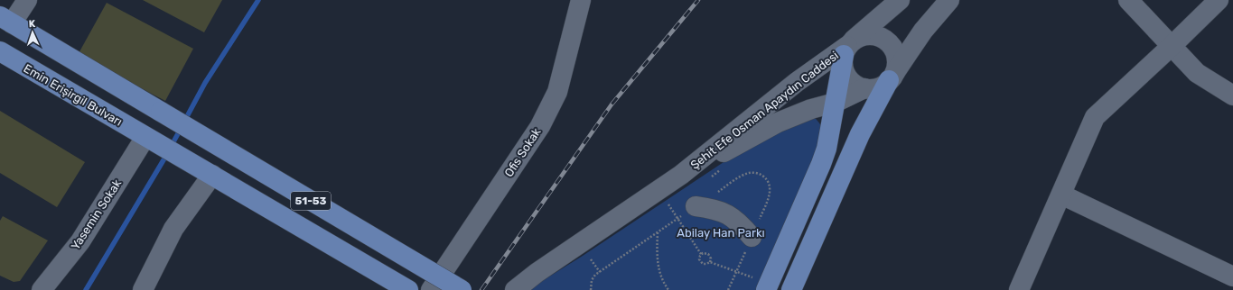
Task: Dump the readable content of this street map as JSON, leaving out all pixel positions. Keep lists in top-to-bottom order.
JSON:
{
  "streets": {
    "main road": ["Emin Erişirgil Bulvarı", "51-53"],
    "street": ["Şehit Efe Osman Apaydın Caddesi", "Ofis Sokak", "Yasemin Sokak"]
  },
  "crossings": [
    ["Emin Erişirgil Bulvarı", "51-53"],
    ["Emin Erişirgil Bulvarı", "Yasemin Sokak"],
    ["51-53", "Yasemin Sokak"]
  ],
  "parks": ["Abilay Han Parkı"],
  "north": "top"
}
